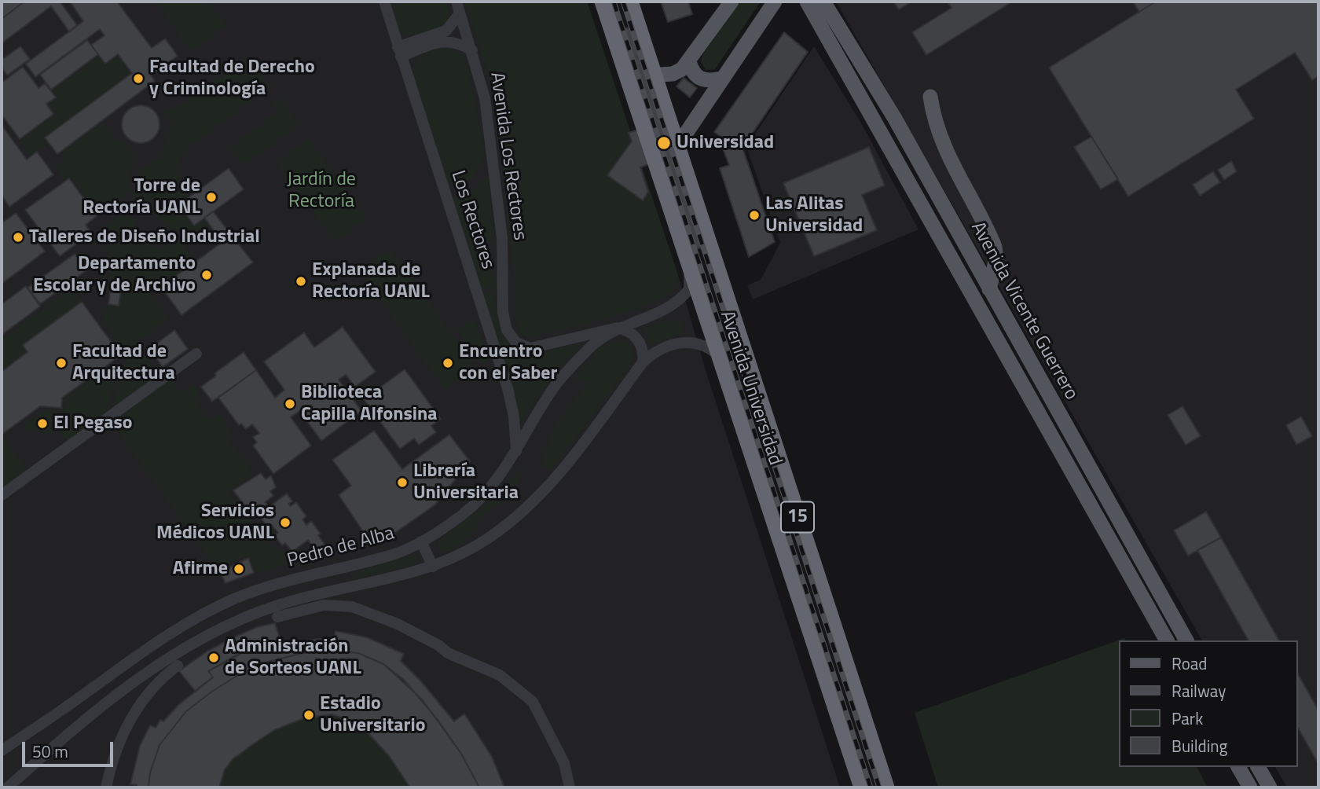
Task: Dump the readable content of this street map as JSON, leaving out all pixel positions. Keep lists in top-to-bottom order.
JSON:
{
  "streets": {
    "highway": ["Avenida Universidad", "15"],
    "main road": ["Avenida Vicente Guerrero"],
    "street": ["Avenida Los Rectores", "Los Rectores", "Pedro de Alba"]
  },
  "crossings": [
    ["Avenida Los Rectores", "Pedro de Alba"],
    ["Los Rectores", "Pedro de Alba"],
    ["Avenida Universidad", "Pedro de Alba"]
  ],
  "parks": ["Jardín de Rectoría"],
  "places": [
    "Facultad de Derecho y Criminología",
    "Universidad",
    "Torre de Rectoría UANL",
    "Las Alitas Universidad",
    "Talleres de Diseño Industrial",
    "Departamento Escolar y de Archivo",
    "Explanada de Rectoría UANL",
    "Facultad de Arquitectura",
    "Encuentro con el Saber",
    "Biblioteca Capilla Alfonsina",
    "El Pegaso",
    "Librería Universitaria",
    "Servicios Médicos UANL",
    "Afirme",
    "Administración de Sorteos UANL",
    "Estadio Universitario"
  ],
  "legend": [
    "Road",
    "Railway",
    "Park",
    "Building"
  ],
  "scale_bar": "50 m"
}
